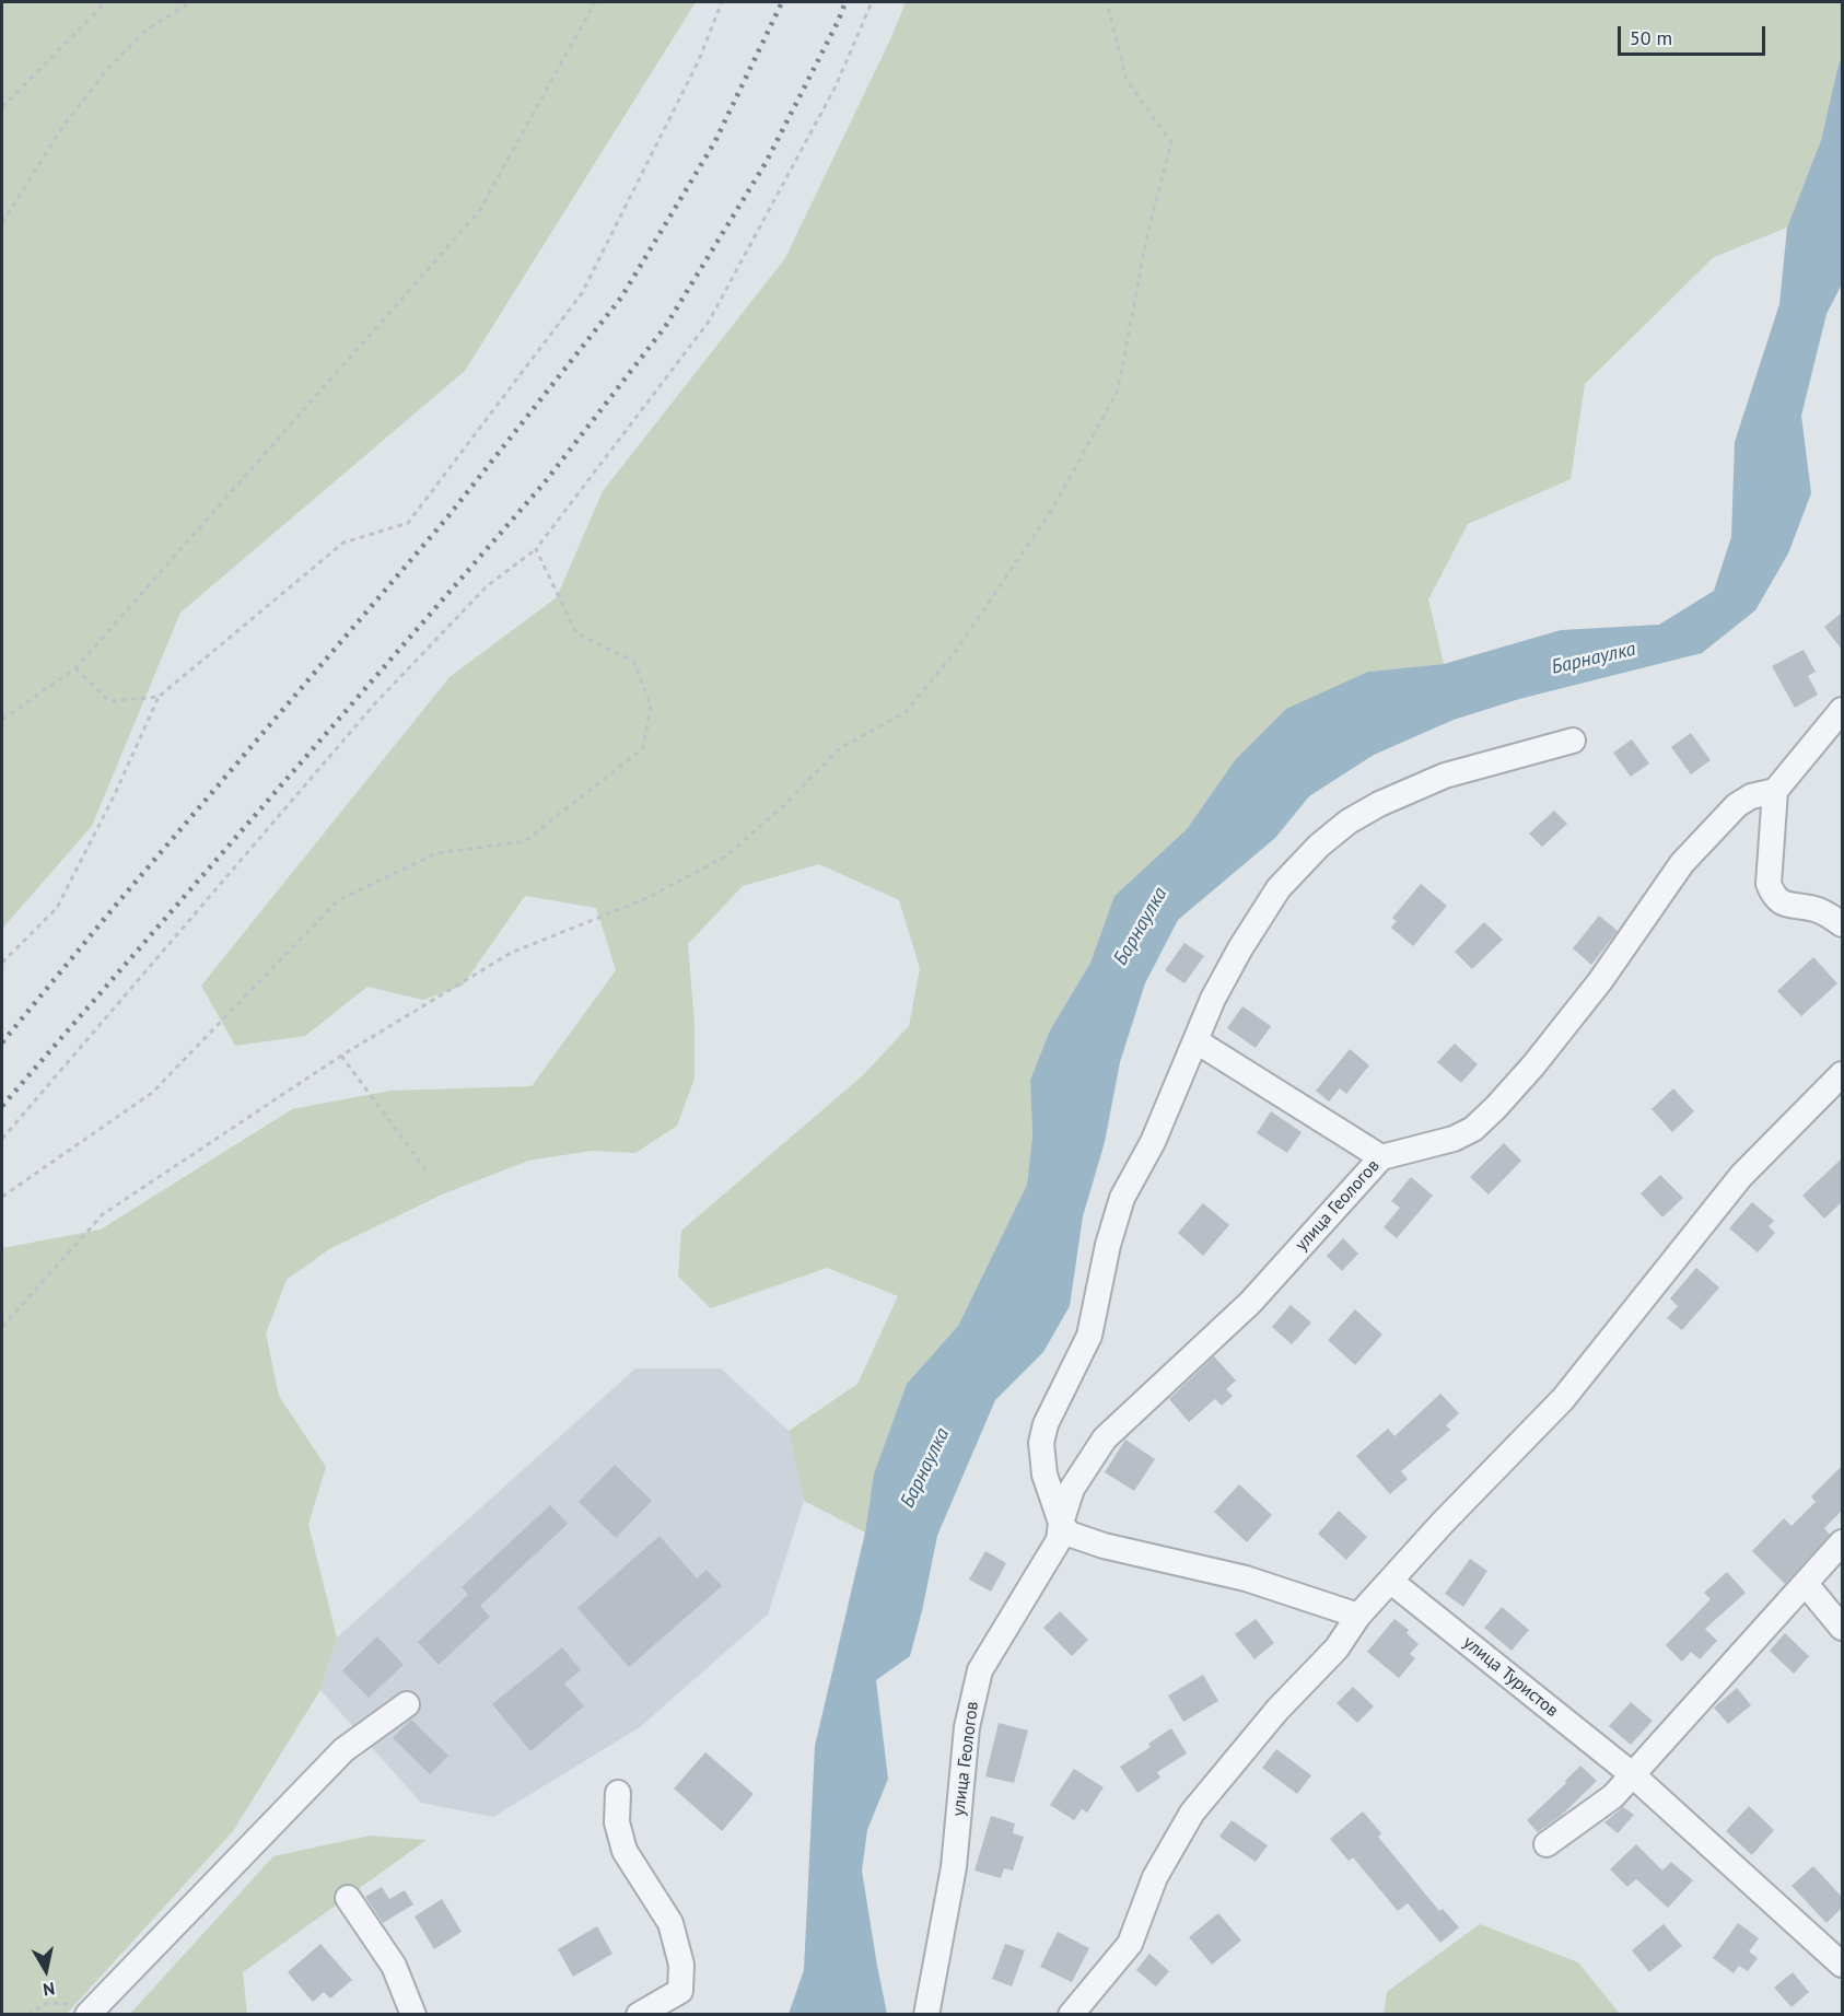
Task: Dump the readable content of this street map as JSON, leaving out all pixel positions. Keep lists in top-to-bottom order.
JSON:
{
  "streets": {
    "street": ["улица Геологов", "улица Туристов"]
  },
  "water": ["Барнаулка"],
  "scale_bar": "50 m",
  "north": "bottom"
}
